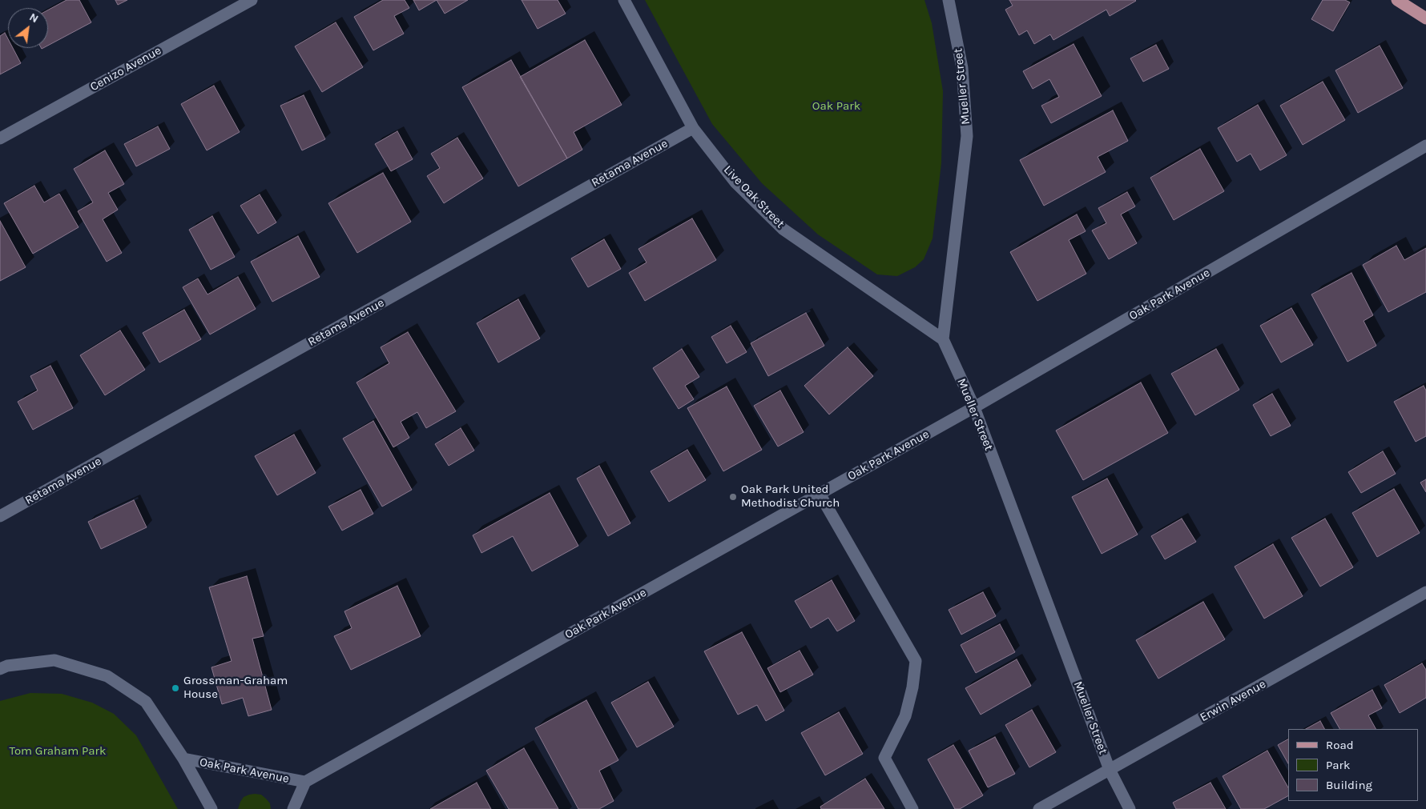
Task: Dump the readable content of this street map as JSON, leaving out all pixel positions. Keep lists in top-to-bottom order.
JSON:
{
  "streets": {
    "street": [
      "Cenizo Avenue",
      "Mueller Street",
      "Retama Avenue",
      "Live Oak Street",
      "Oak Park Avenue",
      "Erwin Avenue"
    ]
  },
  "crossings": [
    ["Mueller Street", "Live Oak Street"],
    ["Mueller Street", "Oak Park Avenue"],
    ["Mueller Street", "Erwin Avenue"],
    ["Retama Avenue", "Live Oak Street"]
  ],
  "parks": ["Oak Park", "Tom Graham Park"],
  "places": ["Oak Park United Methodist Church", "Grossman-Graham House"],
  "legend": ["Road", "Park", "Building"],
  "north": "top right"
}
